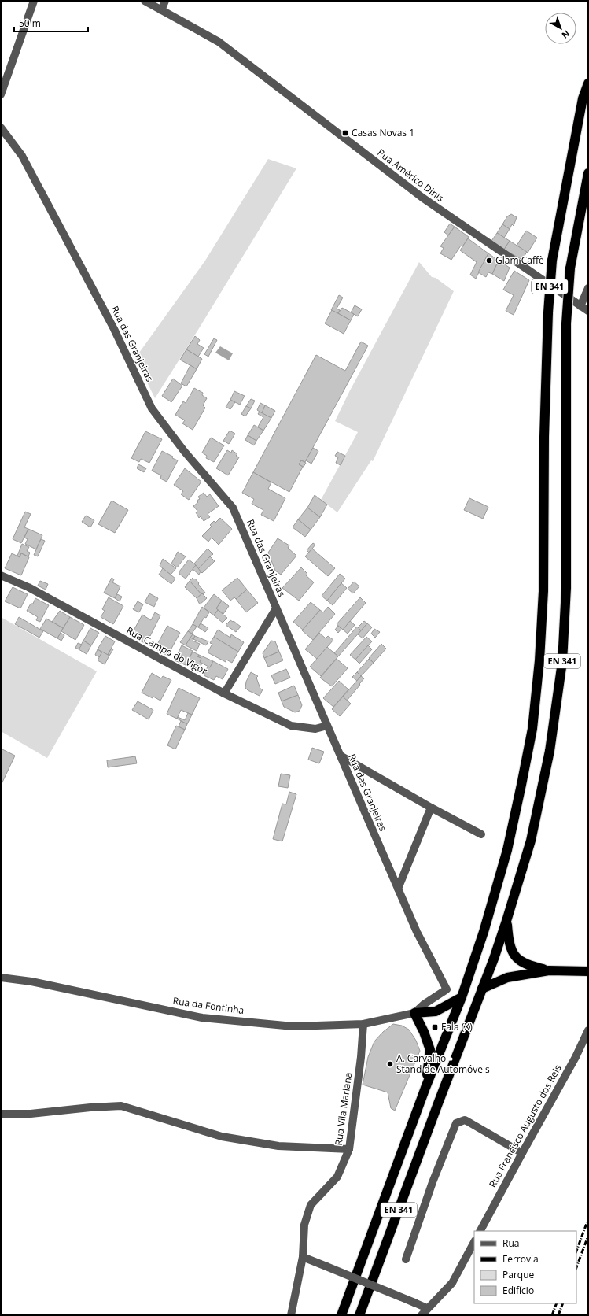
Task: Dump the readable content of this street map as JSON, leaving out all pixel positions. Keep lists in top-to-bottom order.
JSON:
{
  "streets": {
    "highway": ["EN 341"],
    "street": [
      "Rua Américo Dinis",
      "Rua das Granjeiras",
      "Rua Campo do Vigor",
      "Rua da Fontinha",
      "Rua Vila Mariana",
      "Rua Francisco Augusto dos Reis"
    ]
  },
  "crossings": [
    ["Rua das Granjeiras", "Rua Campo do Vigor"],
    ["Rua das Granjeiras", "Rua da Fontinha"],
    ["Rua da Fontinha", "Rua Vila Mariana"]
  ],
  "places": {
    "transit": ["Casas Novas 1", "Fala (X)"],
    "other": ["Glam Caffè", "A. Carvalho - Stand de Automóveis"]
  },
  "legend": [
    "Rua",
    "Ferrovia",
    "Parque",
    "Edifício"
  ],
  "scale_bar": "50 m",
  "north": "bottom right"
}
